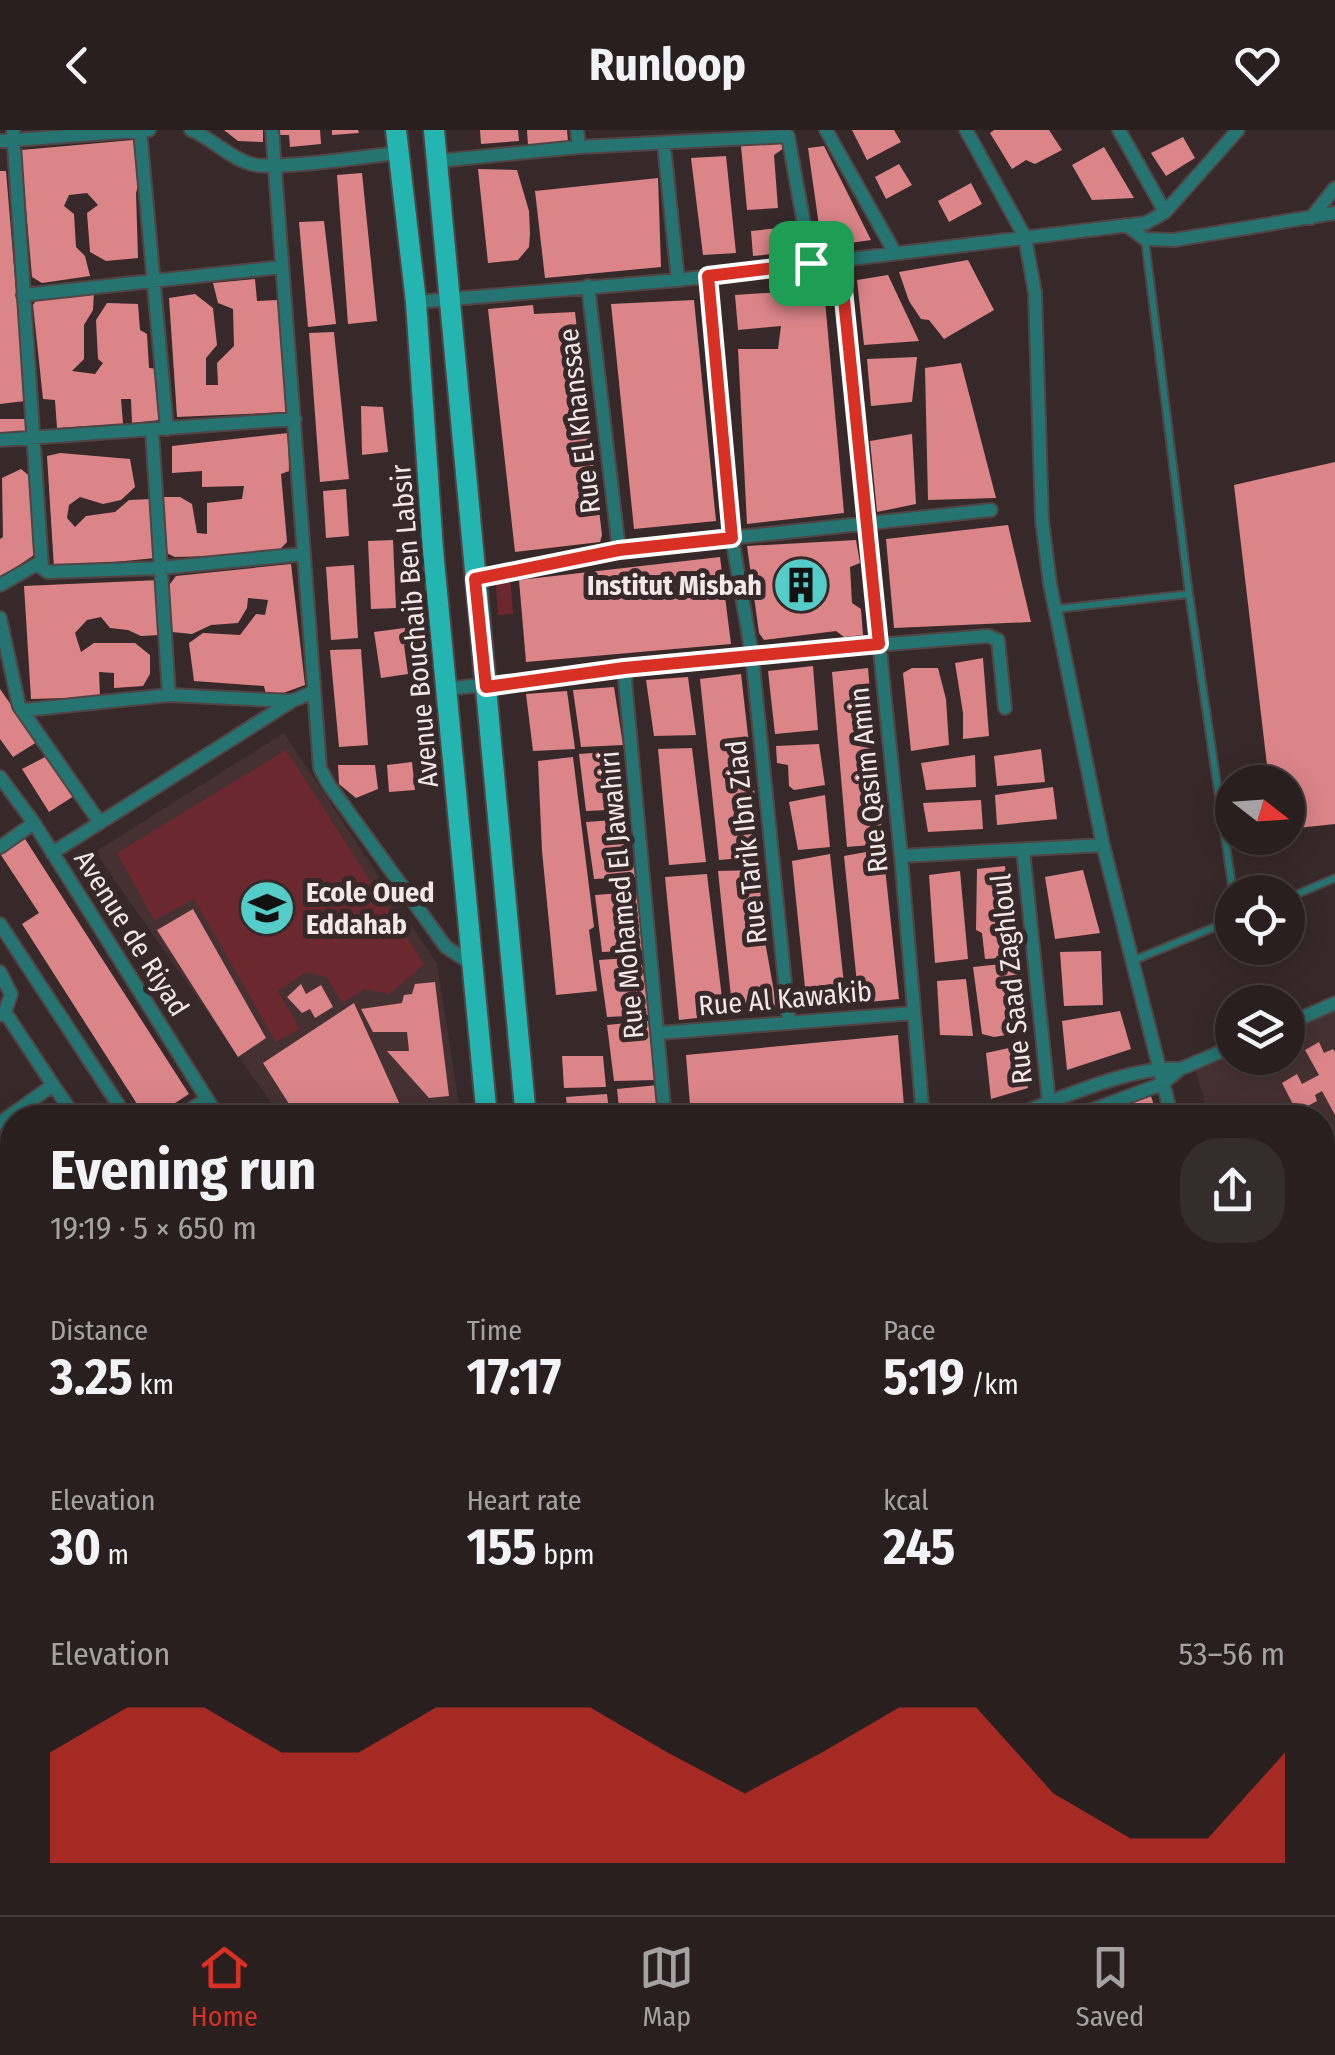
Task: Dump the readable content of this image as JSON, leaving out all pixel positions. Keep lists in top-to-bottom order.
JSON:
{
  "streets": {
    "main road": ["Avenue Bouchaib Ben Labsir"],
    "street": [
      "Rue El Khanssae",
      "Rue Qasim Amin",
      "Rue Tarik Ibn Ziad",
      "Rue Mohamed El Jawahiri",
      "Avenue de Riyad",
      "Rue Saad Zaghloul",
      "Rue Al Kawakib"
    ]
  },
  "crossings": [
    ["Rue Qasim Amin", "Rue Al Kawakib"],
    ["Rue Tarik Ibn Ziad", "Rue Al Kawakib"],
    ["Rue Mohamed El Jawahiri", "Rue Al Kawakib"]
  ],
  "places": {
    "building": ["Institut Misbah"],
    "school or university": ["Ecole Oued Eddahab"]
  },
  "north": "right",
  "page": {
    "header": "Runloop",
    "heading": ["Evening run", "19:19 · 5 × 650 m"],
    "stats": [
      ["Distance", "3.25 km"],
      ["Time", "17:17"],
      ["Pace", "5:19 /km"],
      ["Elevation", "30 m"],
      ["Heart rate", "155 bpm"],
      ["kcal", "245"]
    ],
    "chart": ["Elevation", "53–56 m"],
    "tabs": ["Home", "Map", "Saved"]
  }
}
